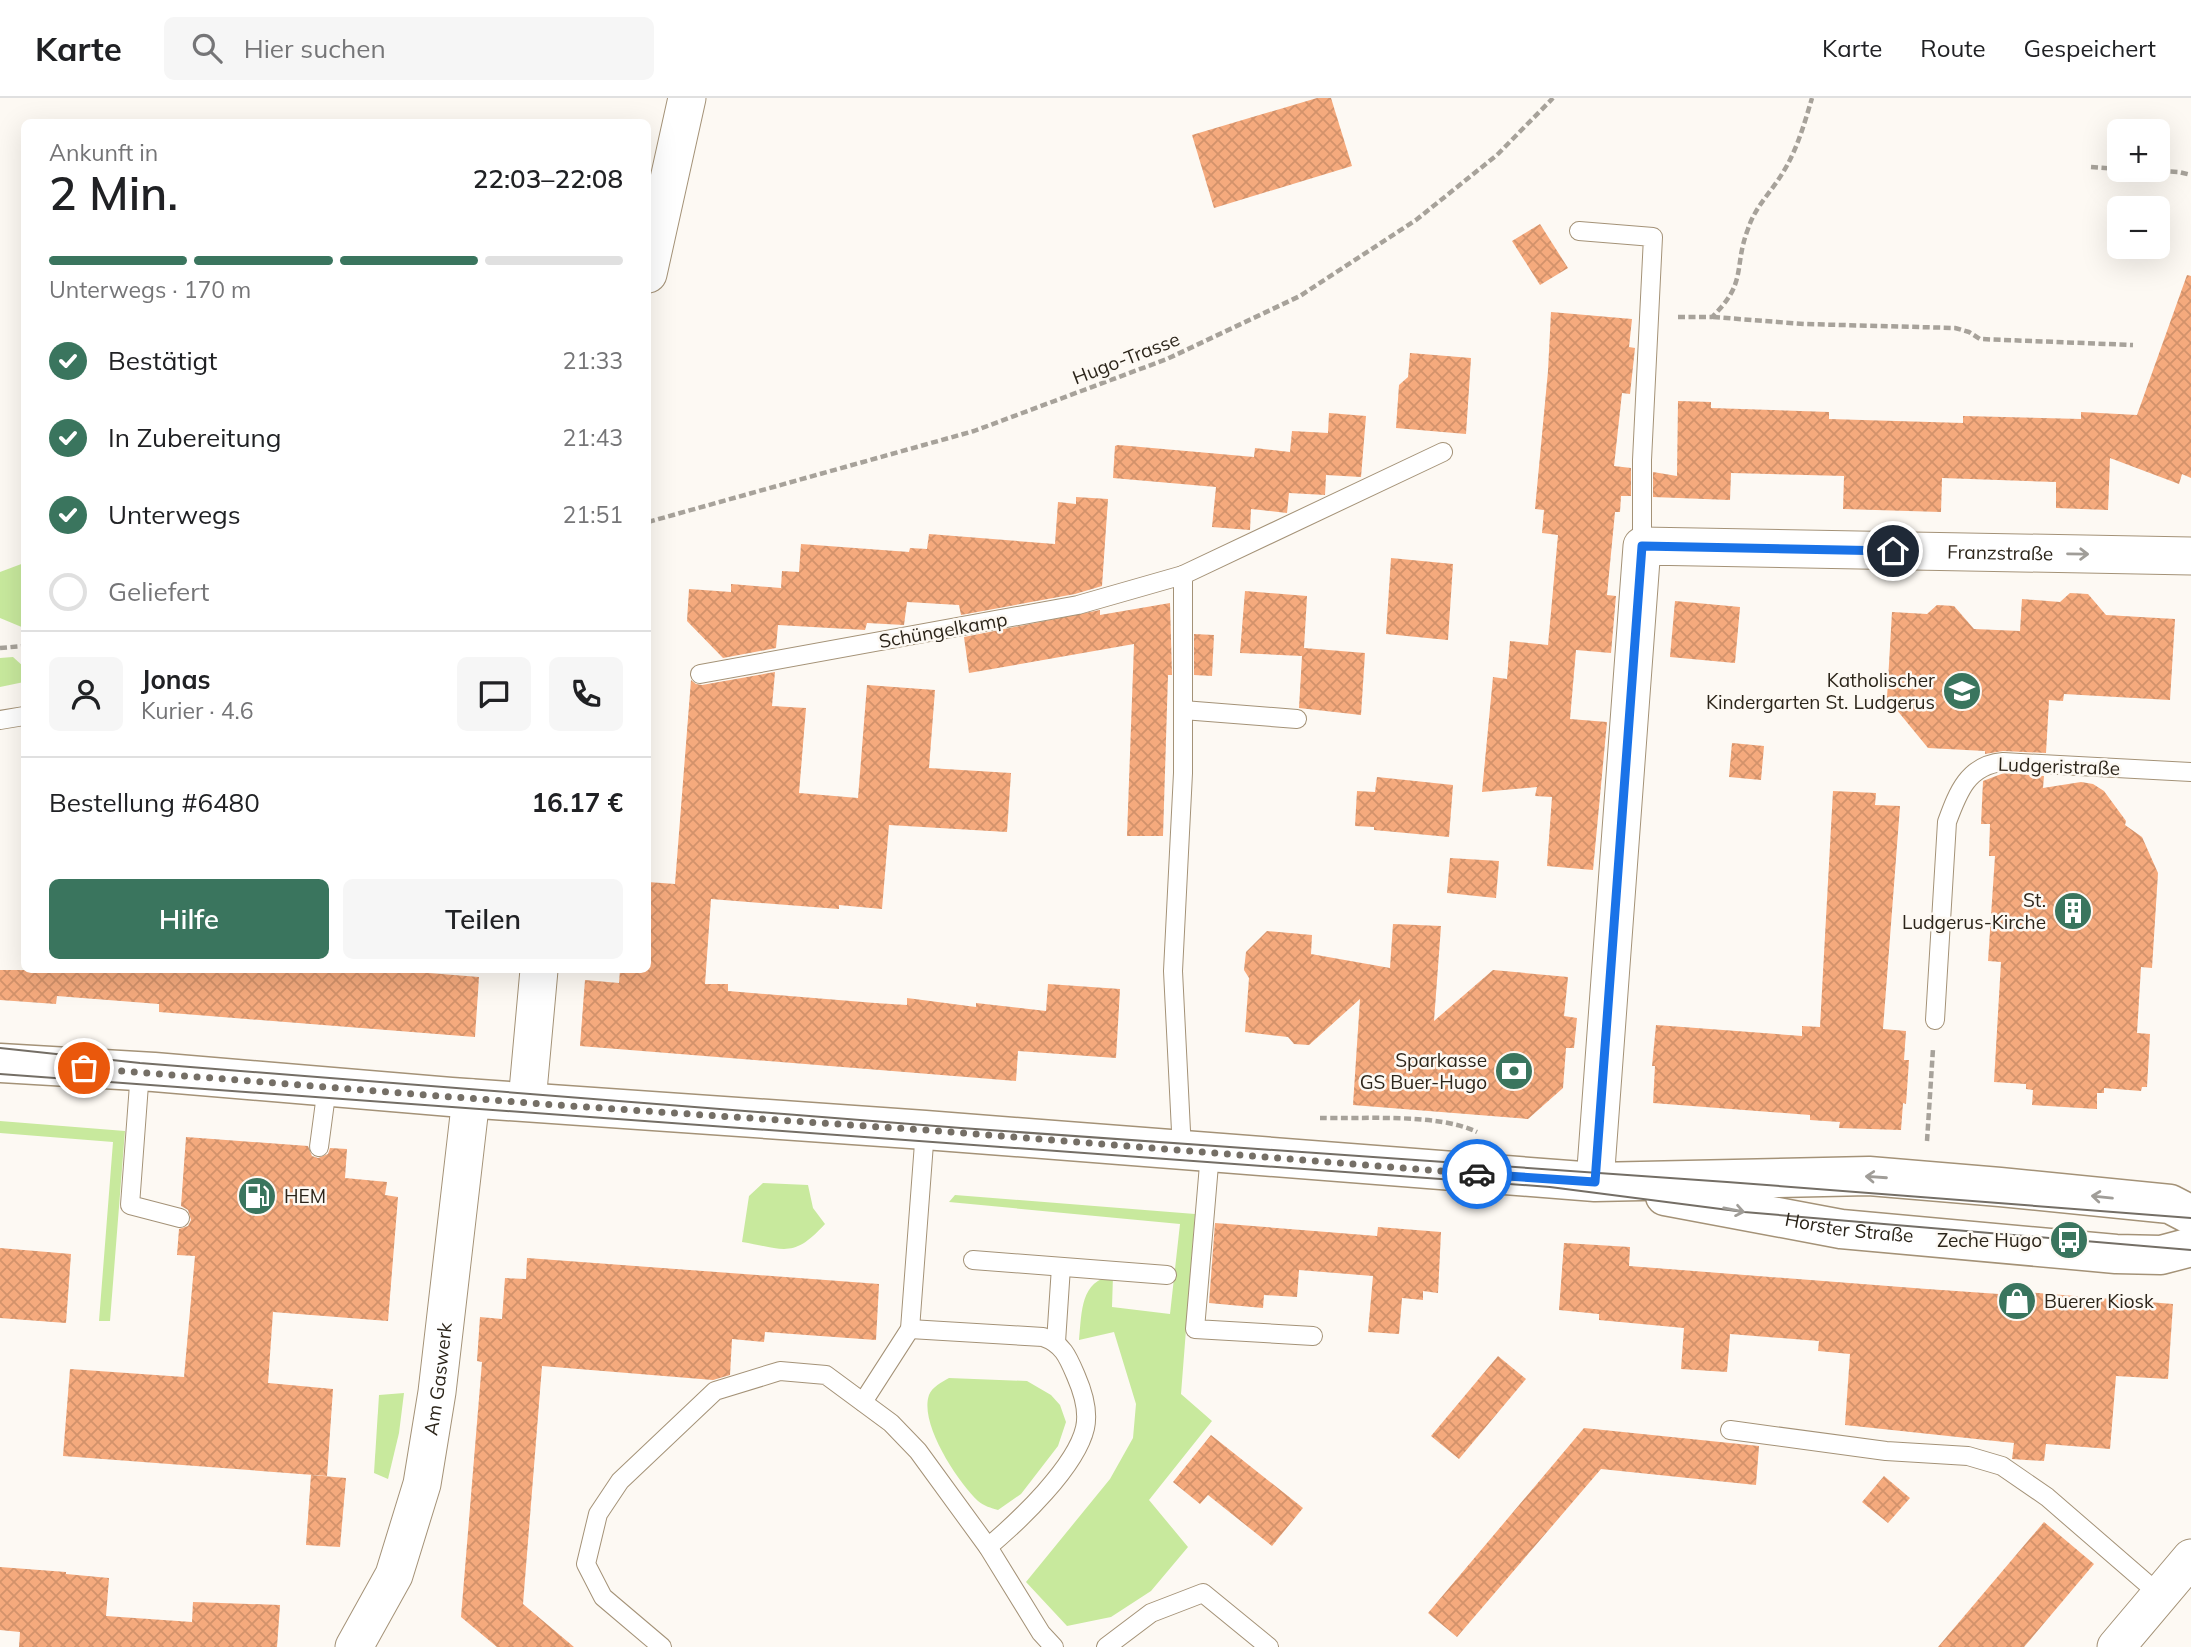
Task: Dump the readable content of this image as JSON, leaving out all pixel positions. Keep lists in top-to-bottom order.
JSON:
{
  "streets": {
    "main road": ["Horster Straße"],
    "street": ["Franzstraße", "Am Gaswerk"],
    "lane": ["Schüngelkamp", "Ludgeristraße"],
    "path": ["Hugo-Trasse"]
  },
  "crossings": [
    ["Horster Straße", "Am Gaswerk"]
  ],
  "one_way": ["Franzstraße"],
  "places": {
    "school or university": ["Katholischer Kindergarten St. Ludgerus"],
    "building": ["St. Ludgerus-Kirche"],
    "bank": ["Sparkasse GS Buer-Hugo"],
    "fuel station": ["HEM"],
    "bus stop": ["Zeche Hugo"],
    "shop": ["Buerer Kiosk"]
  },
  "page": {
    "header": "Karte",
    "search": "Hier suchen",
    "nav": ["Karte", "Route", "Gespeichert"],
    "map_buttons": ["+", "−"],
    "heading": ["2 Min.", "Ankunft in", "22:03–22:08"],
    "panel": [
      "Jonas",
      "Kurier · 4.6",
      "Bestellung #6480",
      "16.17 €"
    ],
    "bar": "Unterwegs · 170 m",
    "list": [
      ["Bestätigt", "21:33"],
      ["In Zubereitung", "21:43"],
      ["Unterwegs", "21:51"],
      "Geliefert"
    ],
    "buttons": ["Hilfe", "Teilen"]
  }
}
